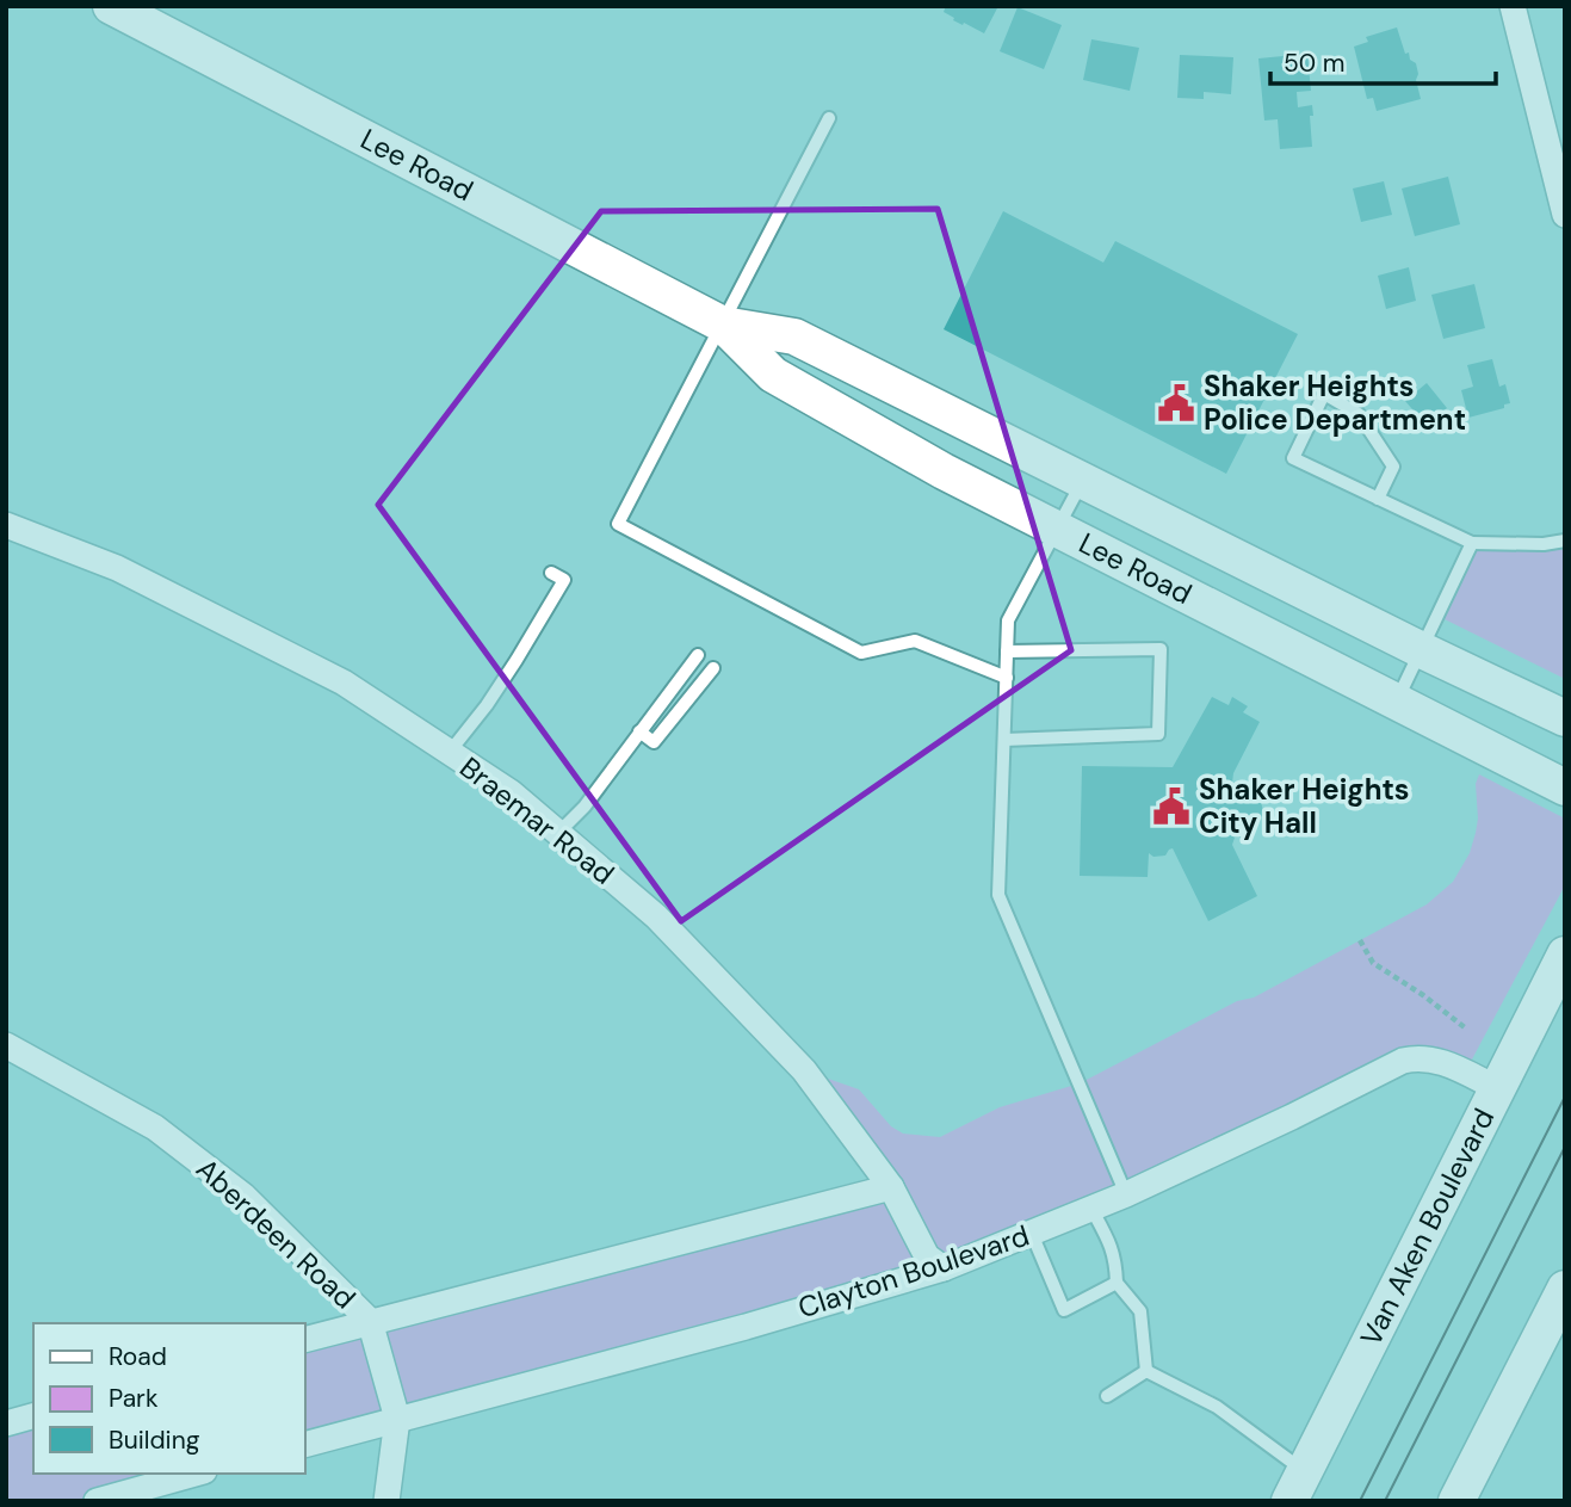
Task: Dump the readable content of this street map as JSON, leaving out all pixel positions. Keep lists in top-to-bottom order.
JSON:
{
  "streets": {
    "main road": ["Lee Road", "Van Aken Boulevard"],
    "street": ["Braemar Road", "Aberdeen Road", "Clayton Boulevard"]
  },
  "crossings": [
    ["Braemar Road", "Clayton Boulevard"],
    ["Van Aken Boulevard", "Clayton Boulevard"],
    ["Aberdeen Road", "Clayton Boulevard"]
  ],
  "places": {
    "public building": ["Shaker Heights Police Department", "Shaker Heights City Hall"]
  },
  "legend": ["Road", "Park", "Building"],
  "scale_bar": "50 m"
}
